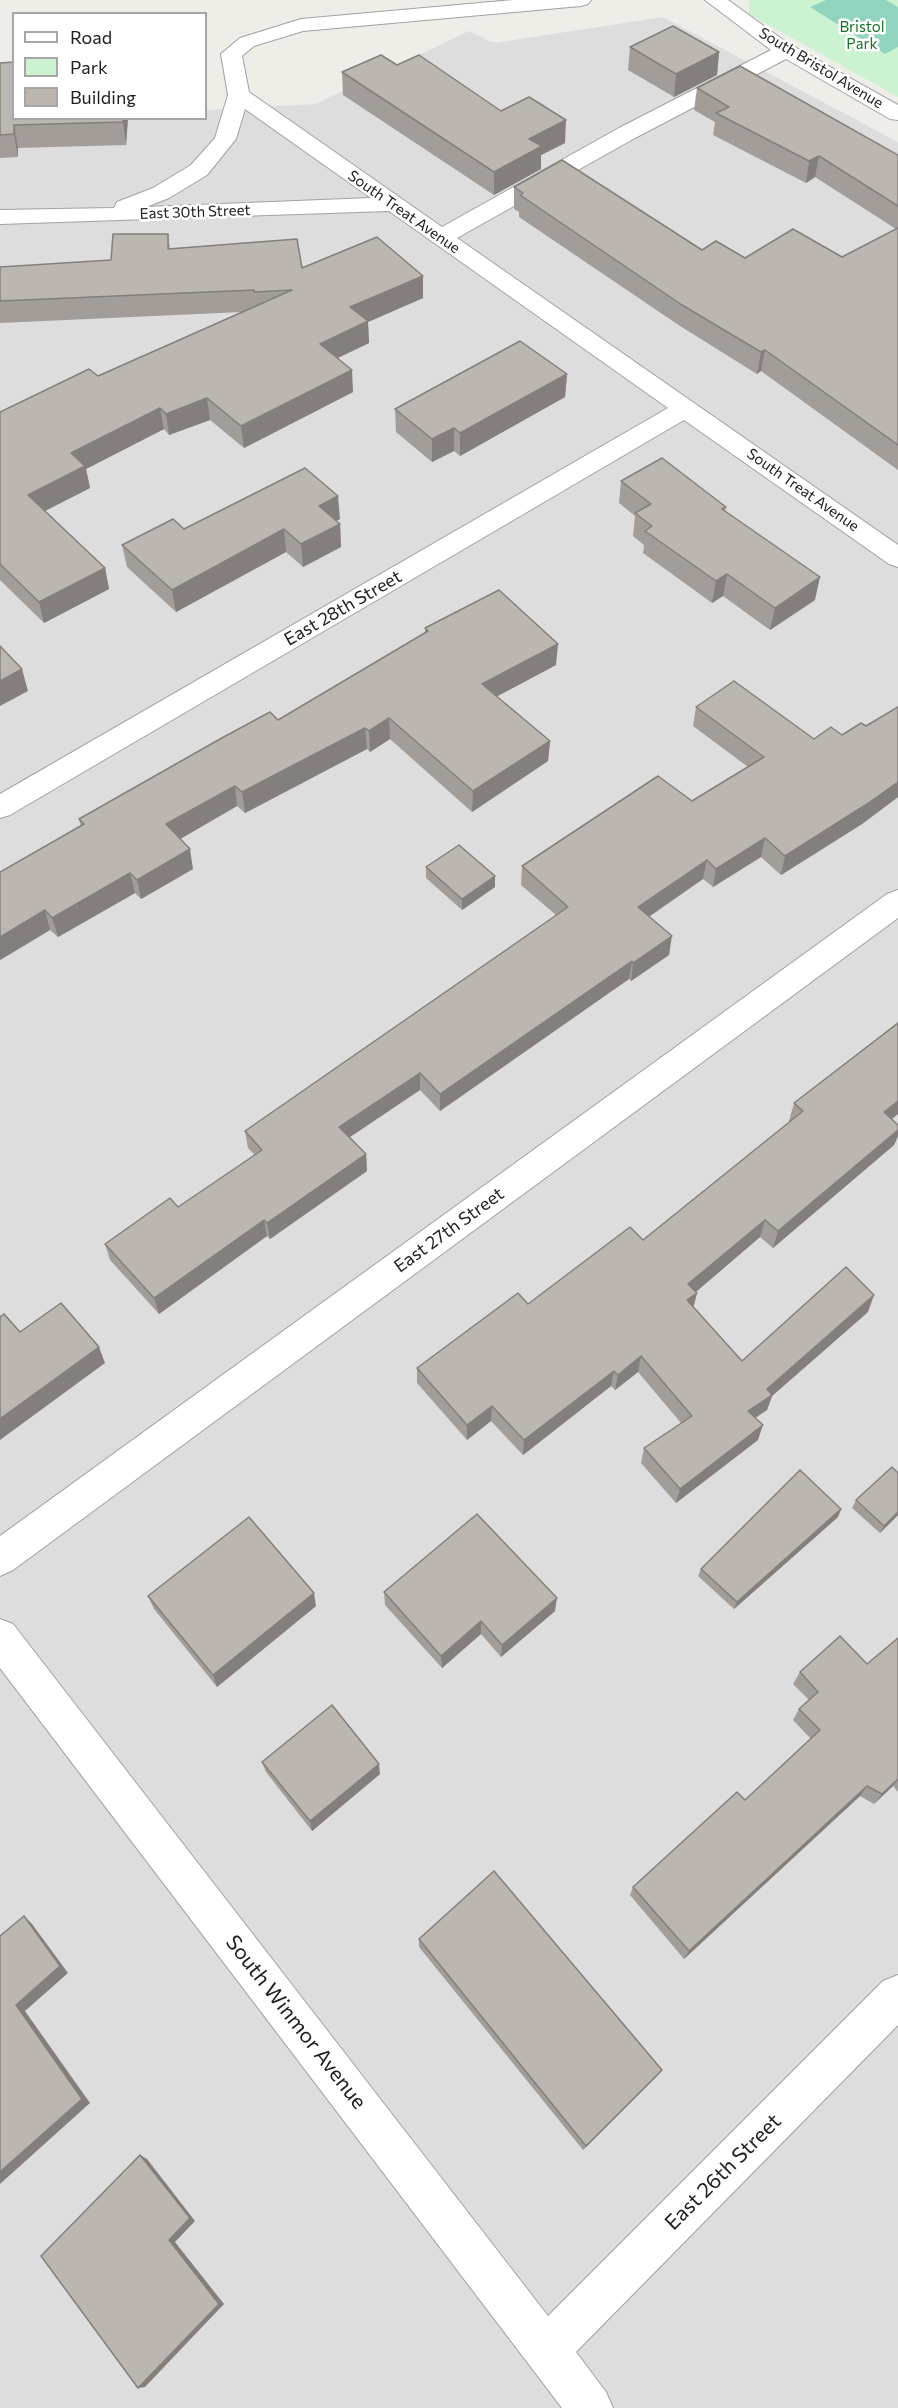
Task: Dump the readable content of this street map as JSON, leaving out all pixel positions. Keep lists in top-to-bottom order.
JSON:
{
  "streets": {
    "street": [
      "South Bristol Avenue",
      "East 30th Street",
      "South Treat Avenue",
      "East 28th Street",
      "East 27th Street",
      "South Winmor Avenue",
      "East 26th Street"
    ]
  },
  "crossings": [
    ["East 30th Street", "South Treat Avenue"],
    ["South Treat Avenue", "East 28th Street"],
    ["South Winmor Avenue", "East 26th Street"]
  ],
  "parks": ["Bristol Park"],
  "legend": ["Road", "Park", "Building"]
}
